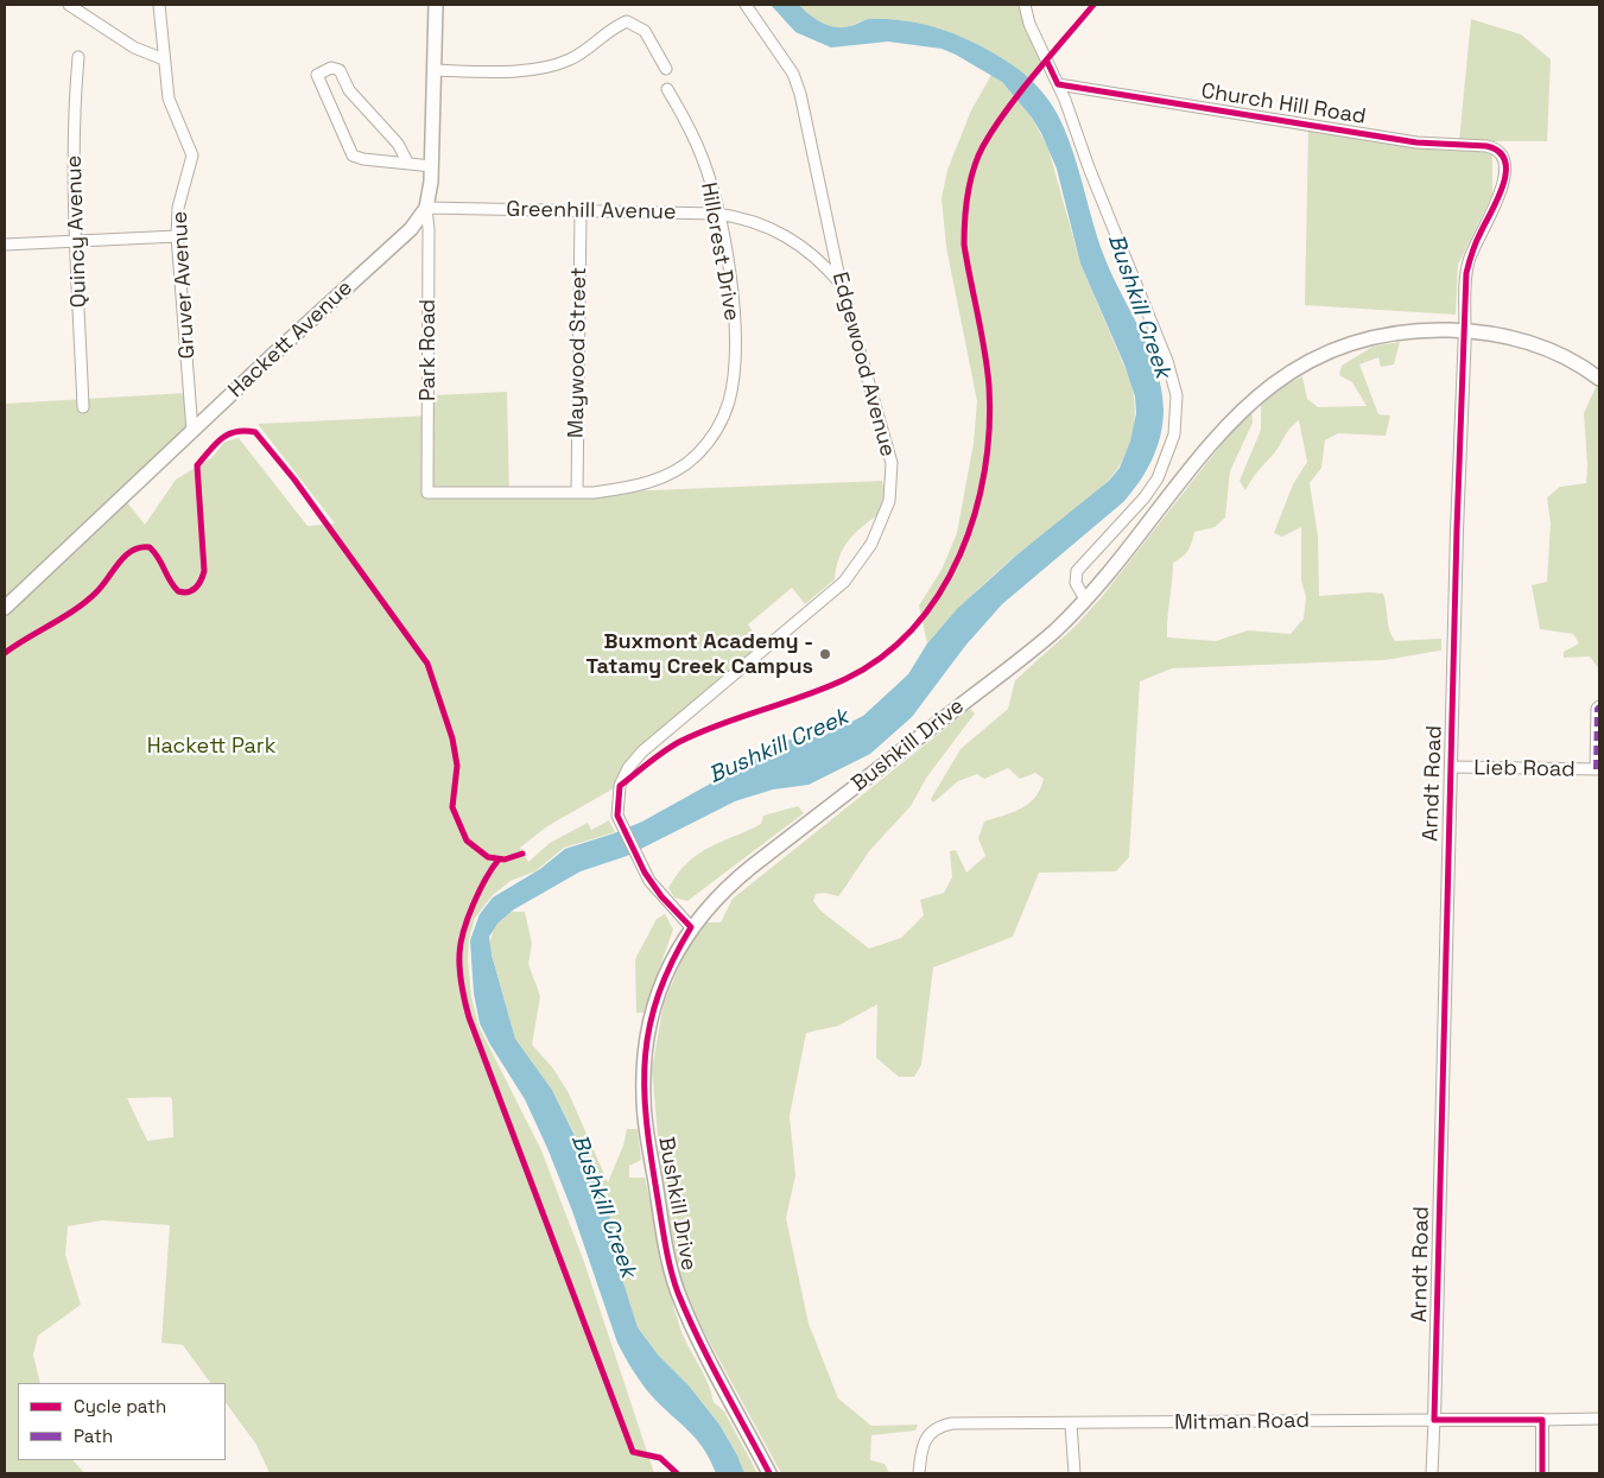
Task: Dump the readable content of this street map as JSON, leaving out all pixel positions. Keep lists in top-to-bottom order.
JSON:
{
  "streets": {
    "main road": ["Hackett Avenue", "Bushkill Drive"],
    "street": [
      "Church Hill Road",
      "Greenhill Avenue",
      "Quincy Avenue",
      "Hillcrest Drive",
      "Gruver Avenue",
      "Park Road",
      "Maywood Street",
      "Edgewood Avenue",
      "Lieb Road",
      "Arndt Road",
      "Mitman Road"
    ]
  },
  "crossings": [
    ["Church Hill Road", "Arndt Road"],
    ["Greenhill Avenue", "Hillcrest Drive"],
    ["Greenhill Avenue", "Hackett Avenue"],
    ["Greenhill Avenue", "Park Road"],
    ["Greenhill Avenue", "Maywood Street"],
    ["Greenhill Avenue", "Edgewood Avenue"],
    ["Hillcrest Drive", "Park Road"],
    ["Hillcrest Drive", "Maywood Street"],
    ["Gruver Avenue", "Hackett Avenue"],
    ["Hackett Avenue", "Park Road"],
    ["Edgewood Avenue", "Bushkill Drive"],
    ["Bushkill Drive", "Arndt Road"],
    ["Lieb Road", "Arndt Road"],
    ["Arndt Road", "Mitman Road"]
  ],
  "water": ["Bushkill Creek"],
  "parks": ["Hackett Park"],
  "places": ["Buxmont Academy - Tatamy Creek Campus"],
  "legend": ["Cycle path", "Path"]
}
